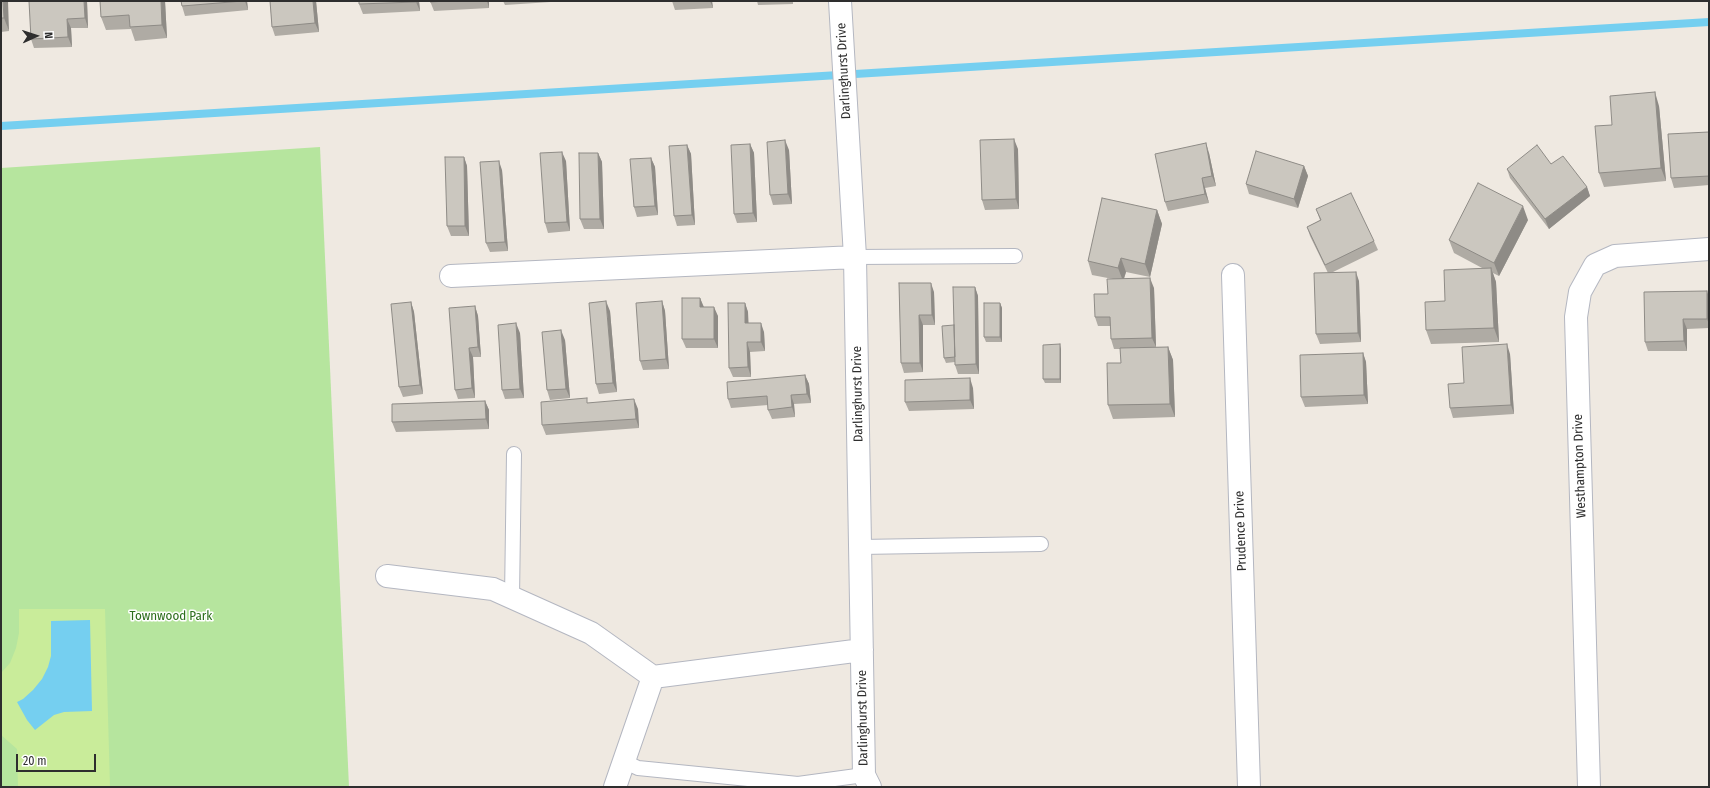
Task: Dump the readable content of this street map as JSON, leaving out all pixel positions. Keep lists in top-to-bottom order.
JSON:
{
  "streets": {
    "street": ["Darlinghurst Drive", "Westhampton Drive", "Prudence Drive"]
  },
  "parks": ["Townwood Park"],
  "scale_bar": "20 m",
  "north": "right"
}
